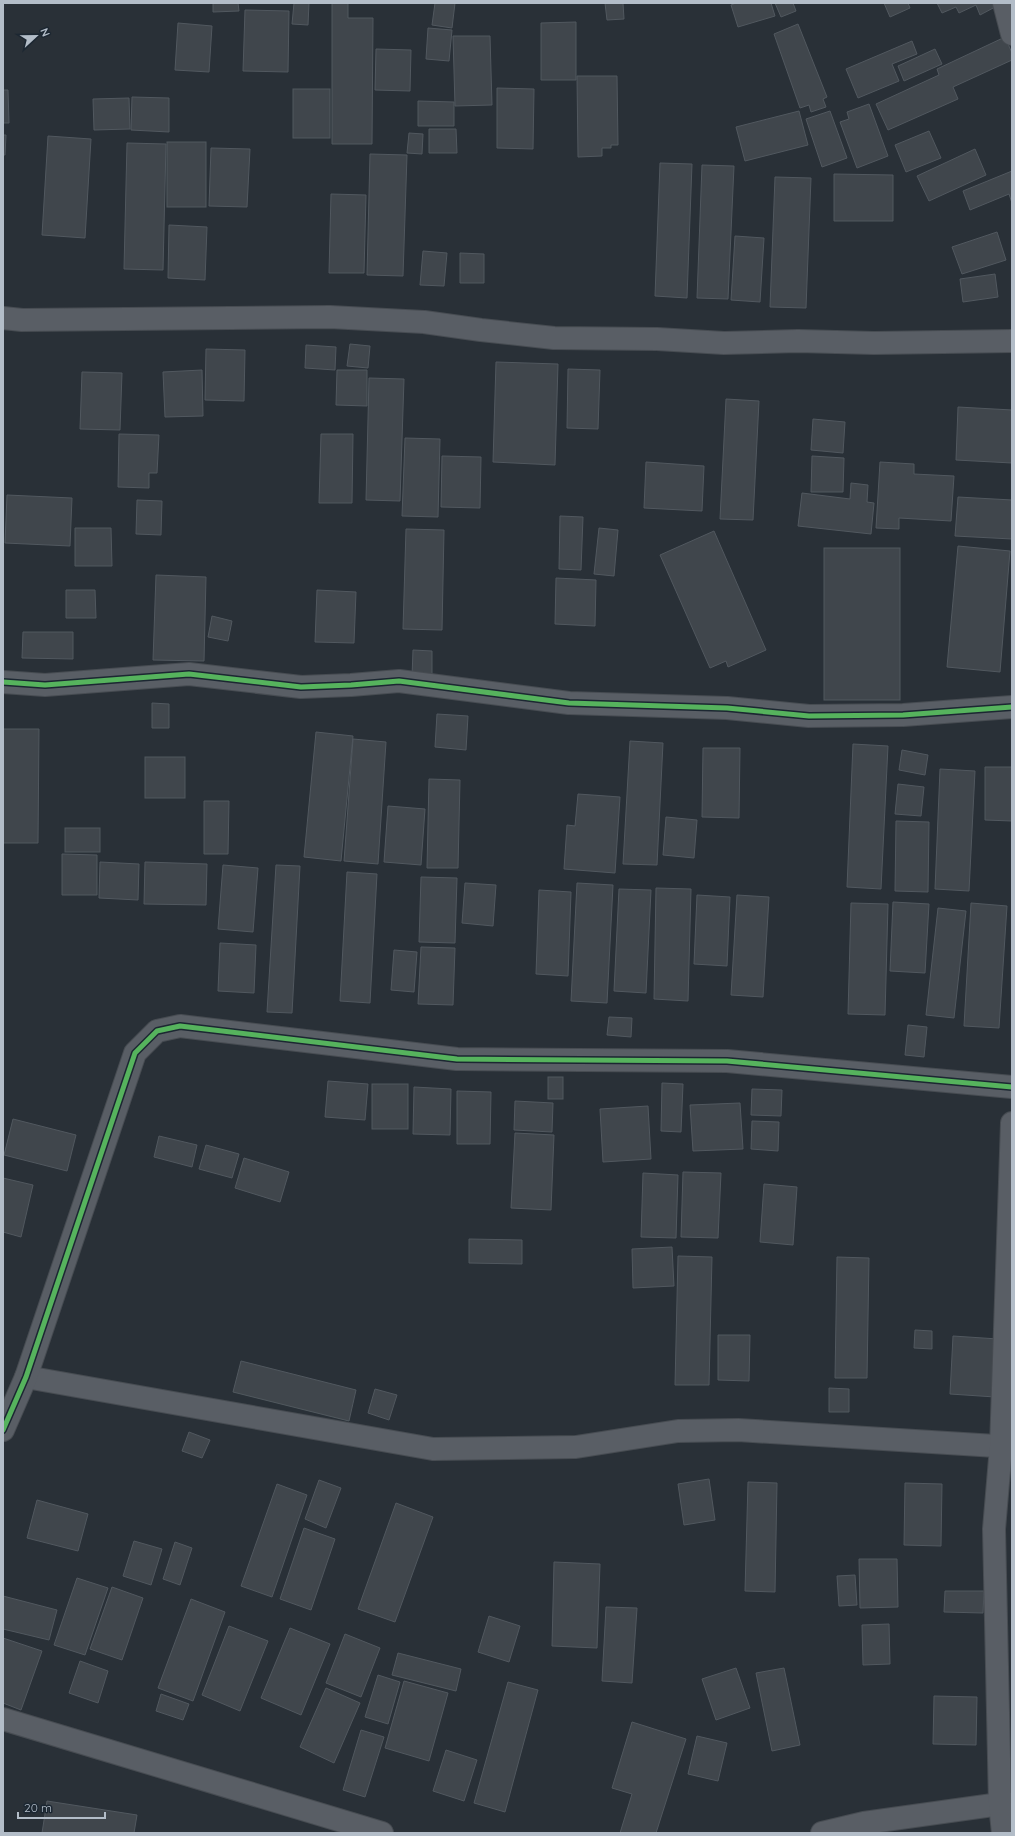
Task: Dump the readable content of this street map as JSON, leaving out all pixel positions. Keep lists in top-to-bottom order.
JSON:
{
  "scale_bar": "20 m",
  "north": "right"
}
